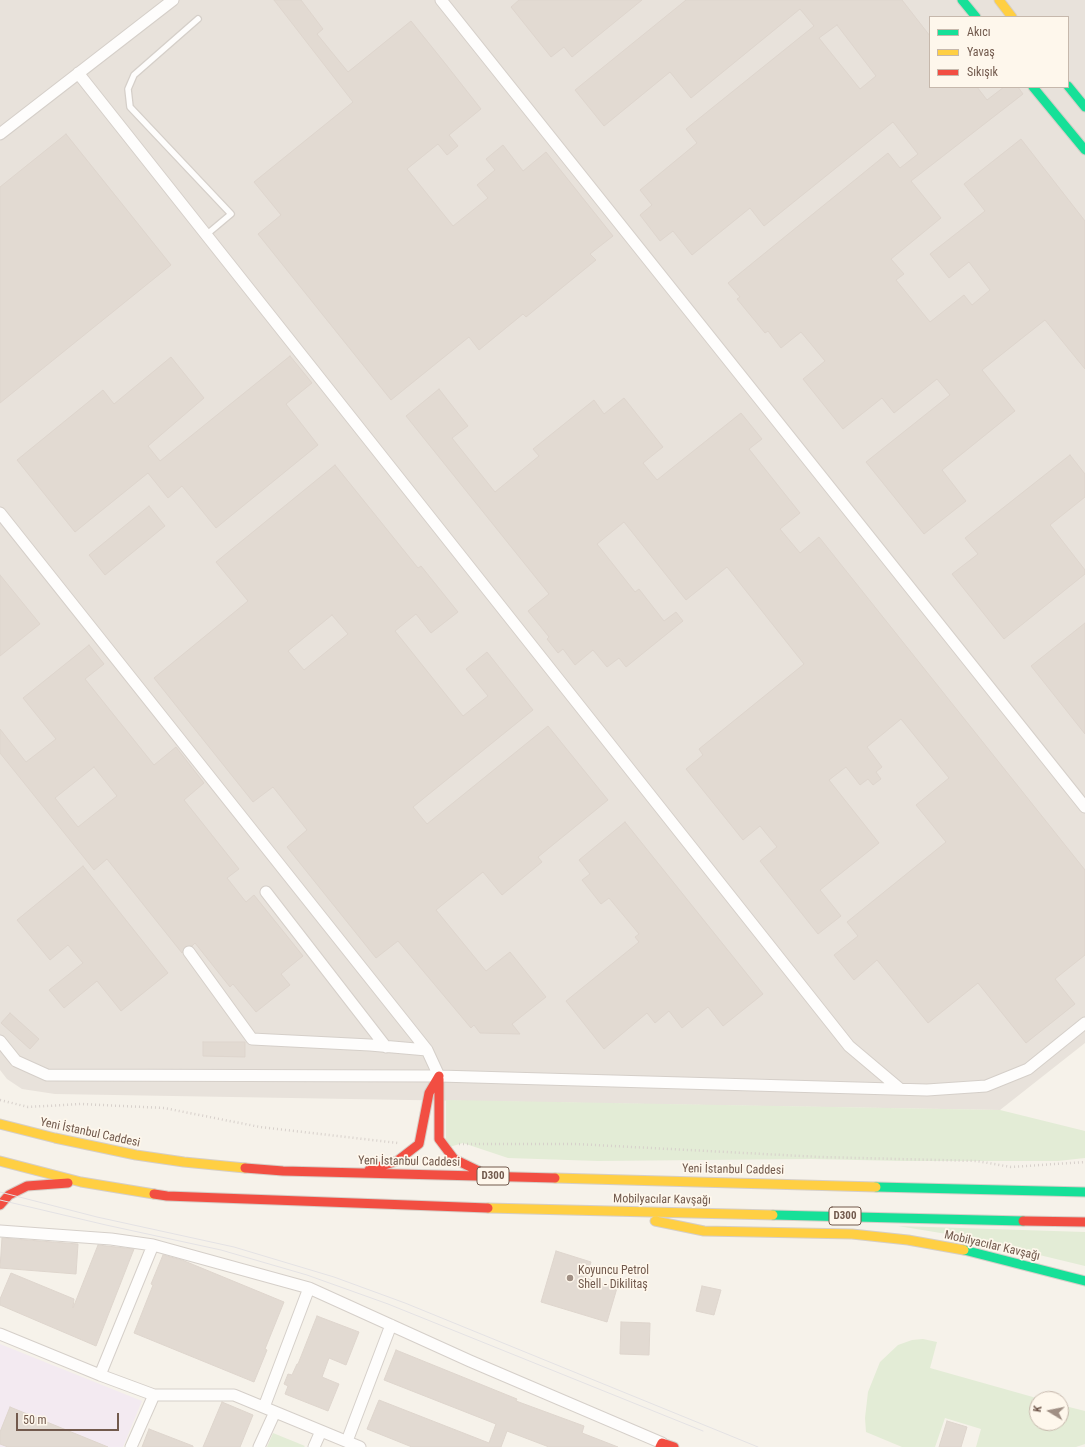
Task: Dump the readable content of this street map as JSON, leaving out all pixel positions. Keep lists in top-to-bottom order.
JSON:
{
  "streets": {
    "main road": ["Yeni İstanbul Caddesi", "D300", "Mobilyacılar Kavşağı"]
  },
  "crossings": [
    ["Yeni İstanbul Caddesi", "D300"],
    ["D300", "Mobilyacılar Kavşağı"]
  ],
  "places": ["Koyuncu Petrol Shell - Dikilitaş"],
  "legend": ["Akıcı", "Yavaş", "Sıkışık"],
  "scale_bar": "50 m",
  "north": "left"
}
